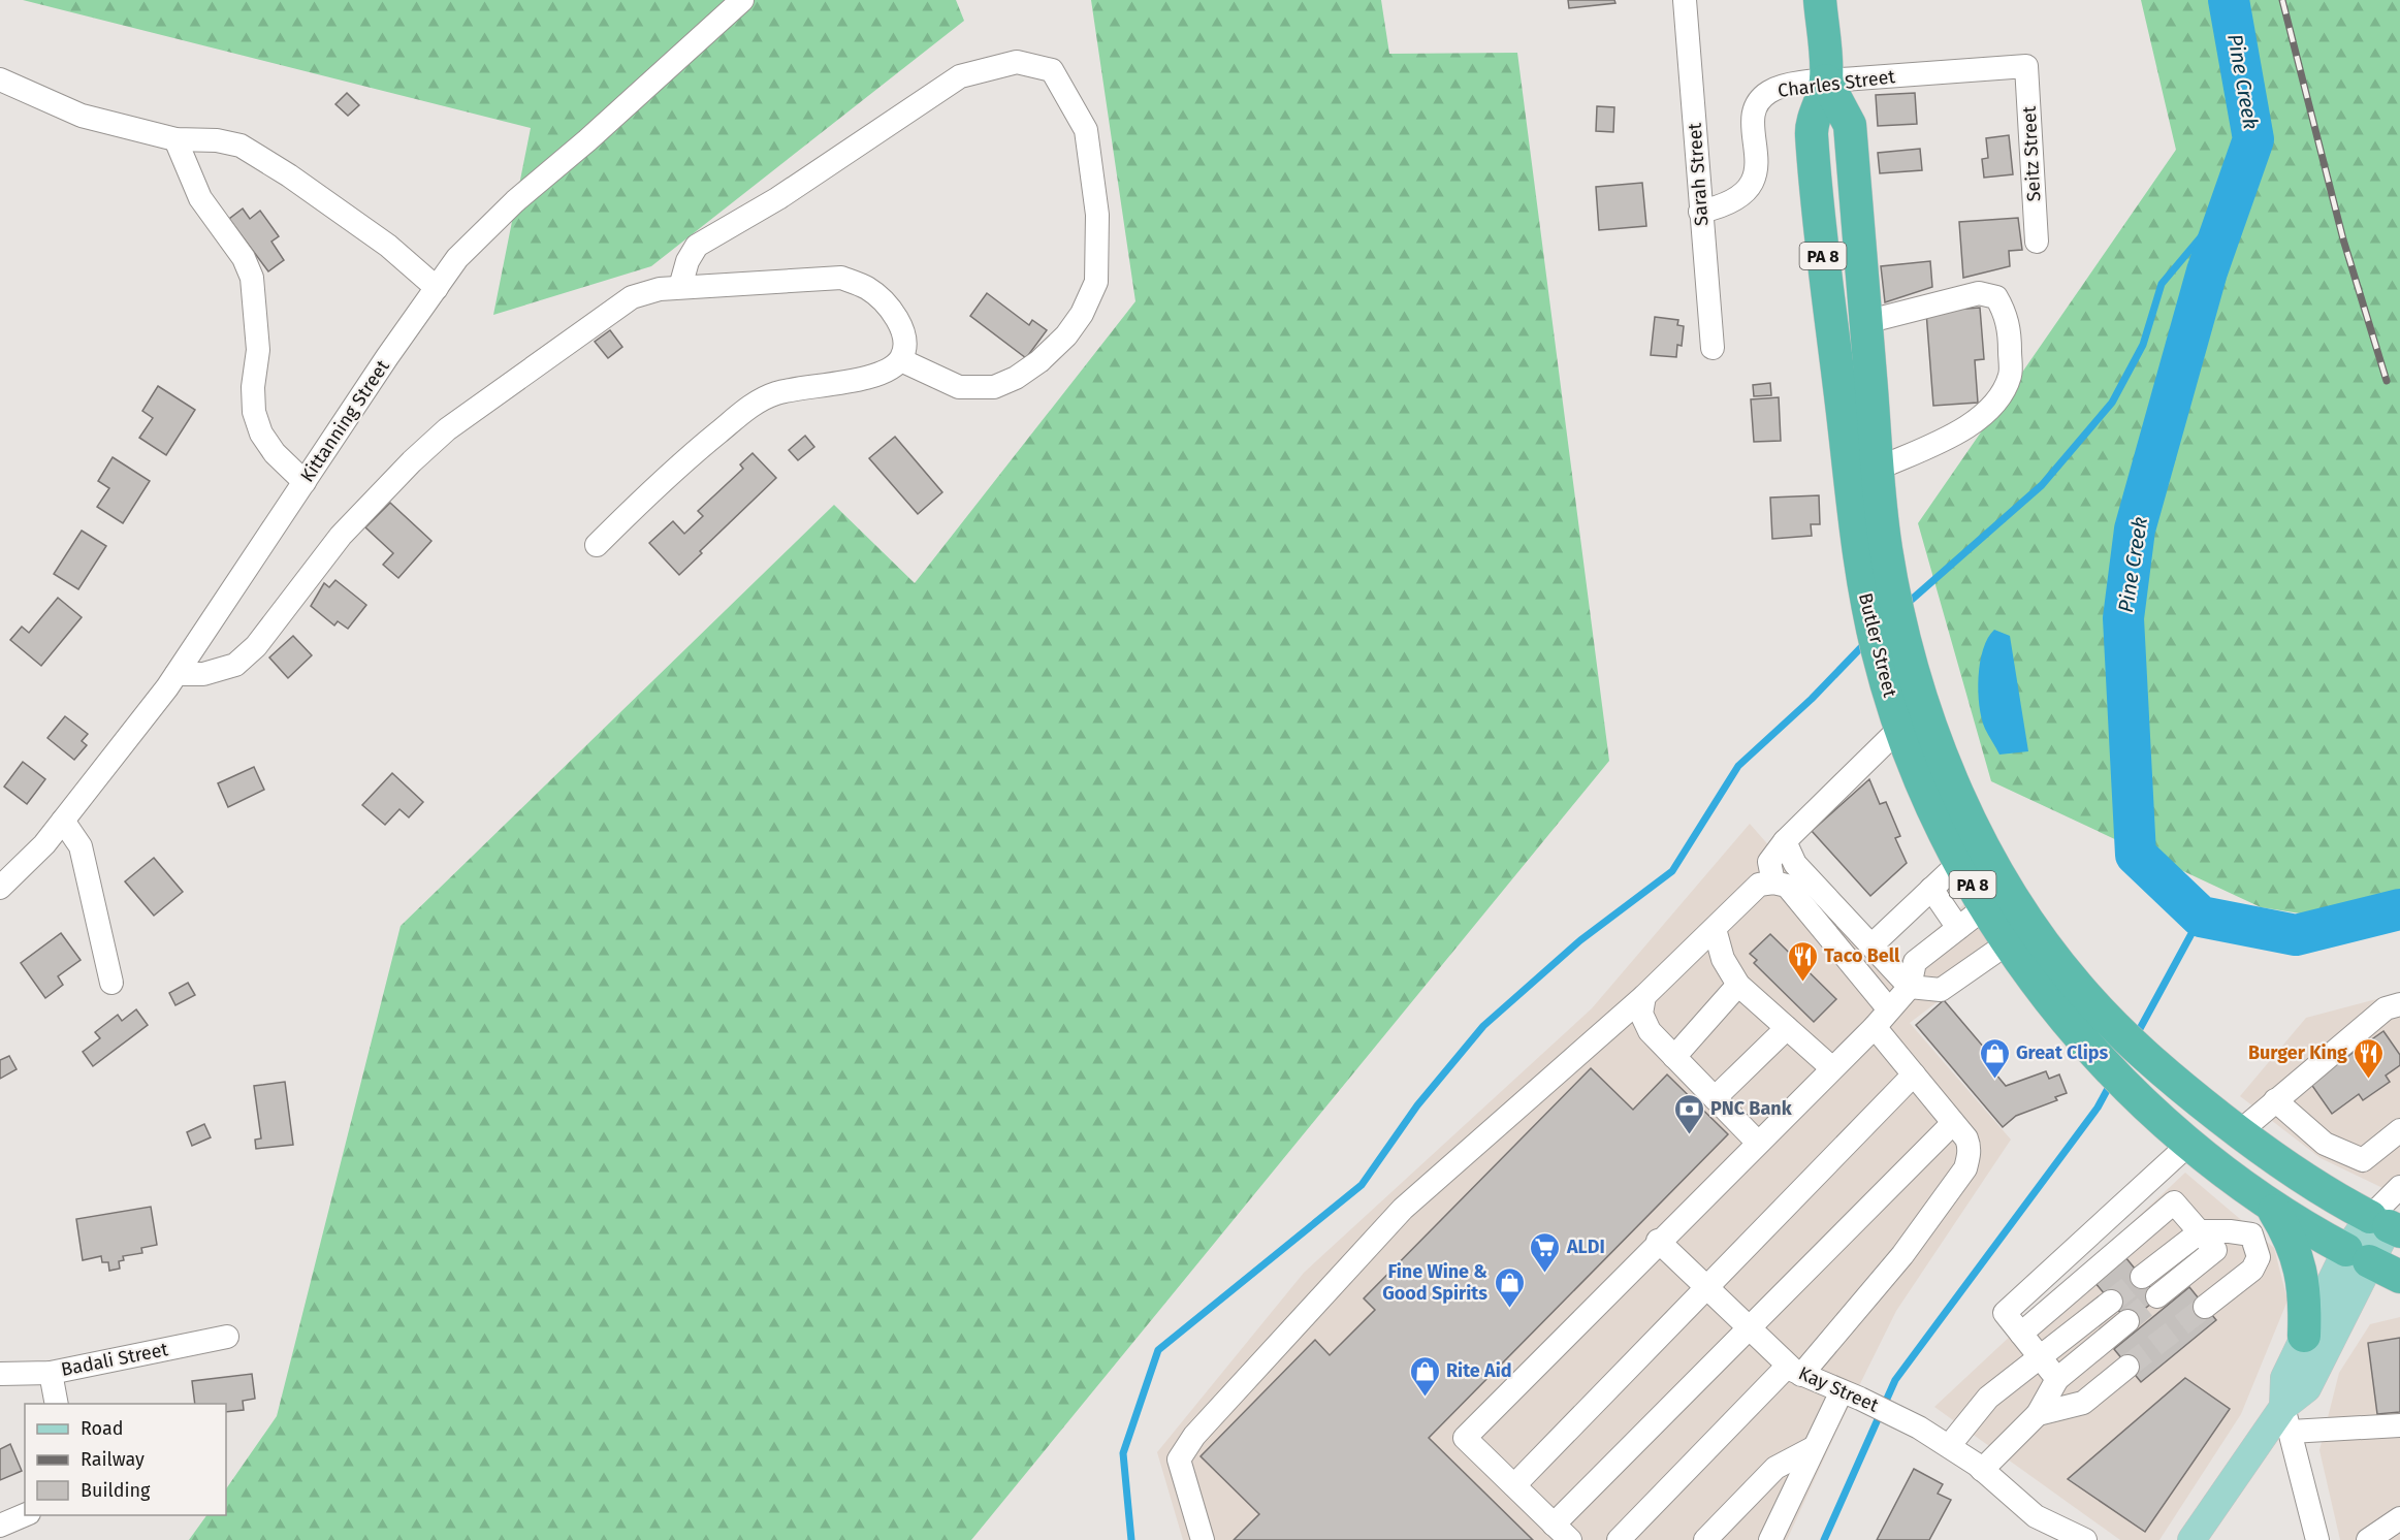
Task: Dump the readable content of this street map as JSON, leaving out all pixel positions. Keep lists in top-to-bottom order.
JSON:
{
  "streets": {
    "highway": ["PA 8", "Butler Street"],
    "street": [
      "Charles Street",
      "Seitz Street",
      "Sarah Street",
      "Kittanning Street",
      "Badali Street",
      "Kay Street"
    ]
  },
  "crossings": [
    ["Charles Street", "Seitz Street"],
    ["Charles Street", "Sarah Street"],
    ["Charles Street", "Butler Street"],
    ["PA 8", "Butler Street"]
  ],
  "water": ["Pine Creek"],
  "places": {
    "restaurant": ["Taco Bell", "Burger King"],
    "shop": ["Great Clips", "Fine Wine & Good Spirits", "Rite Aid"],
    "bank": ["PNC Bank"],
    "supermarket": ["ALDI"]
  },
  "legend": ["Road", "Railway", "Building"]
}
